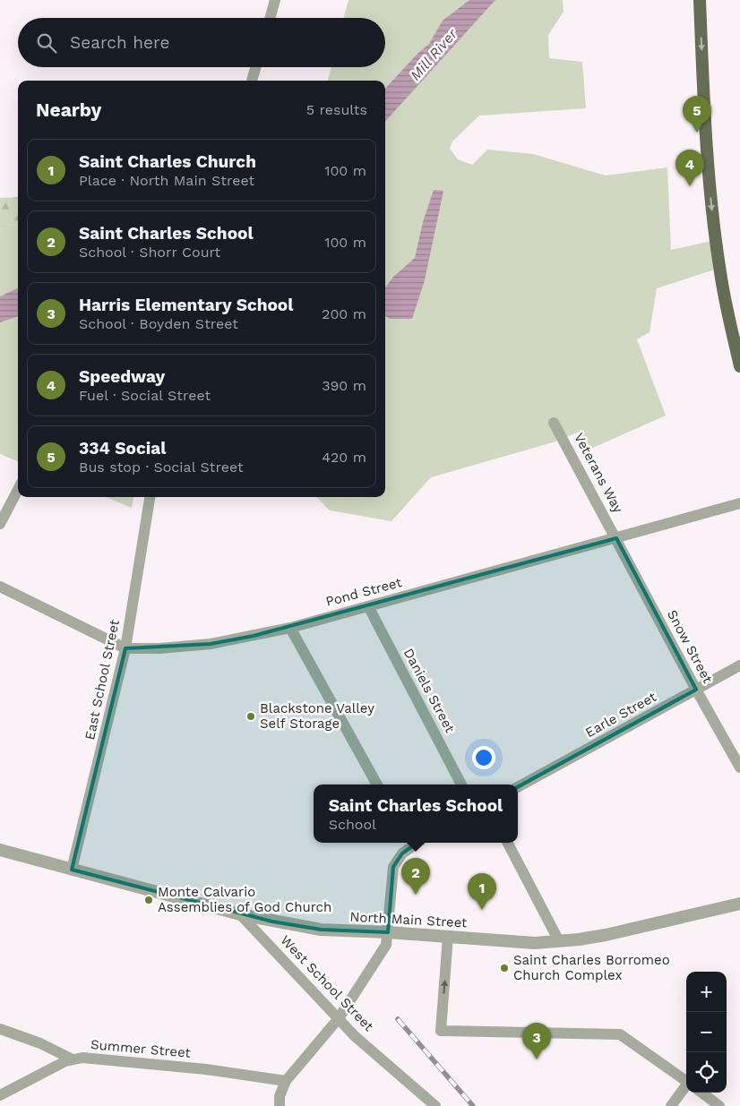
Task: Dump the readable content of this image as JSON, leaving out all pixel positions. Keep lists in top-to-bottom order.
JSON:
{
  "streets": {
    "street": [
      "Veterans Way",
      "Pond Street",
      "Snow Street",
      "East School Street",
      "Daniels Street",
      "Earle Street",
      "North Main Street",
      "West School Street",
      "Summer Street"
    ]
  },
  "crossings": [
    ["Veterans Way", "Pond Street"],
    ["Veterans Way", "Snow Street"],
    ["Pond Street", "Snow Street"],
    ["Pond Street", "East School Street"],
    ["Pond Street", "Daniels Street"],
    ["Snow Street", "Earle Street"],
    ["East School Street", "North Main Street"],
    ["North Main Street", "West School Street"]
  ],
  "water": ["Mill River"],
  "places": ["Blackstone Valley Self Storage", "Monte Calvario Assemblies of God Church", "Saint Charles Borromeo Church Complex"],
  "page": {
    "search": "Search here",
    "heading": ["Nearby", "5 results"],
    "pins": [
      "5",
      "4",
      "2",
      "1",
      "3"
    ],
    "list": [
      {
        "mark": "1",
        "name": "Saint Charles Church",
        "note": "Place · North Main Street",
        "value": "100 m"
      },
      {
        "mark": "2",
        "name": "Saint Charles School",
        "note": "School · Shorr Court",
        "value": "100 m"
      },
      {
        "mark": "3",
        "name": "Harris Elementary School",
        "note": "School · Boyden Street",
        "value": "200 m"
      },
      {
        "mark": "4",
        "name": "Speedway",
        "note": "Fuel · Social Street",
        "value": "390 m"
      },
      {
        "mark": "5",
        "name": "334 Social",
        "note": "Bus stop · Social Street",
        "value": "420 m"
      }
    ],
    "popup": ["Saint Charles School", "School"],
    "map_buttons": ["+", "−"]
  }
}
